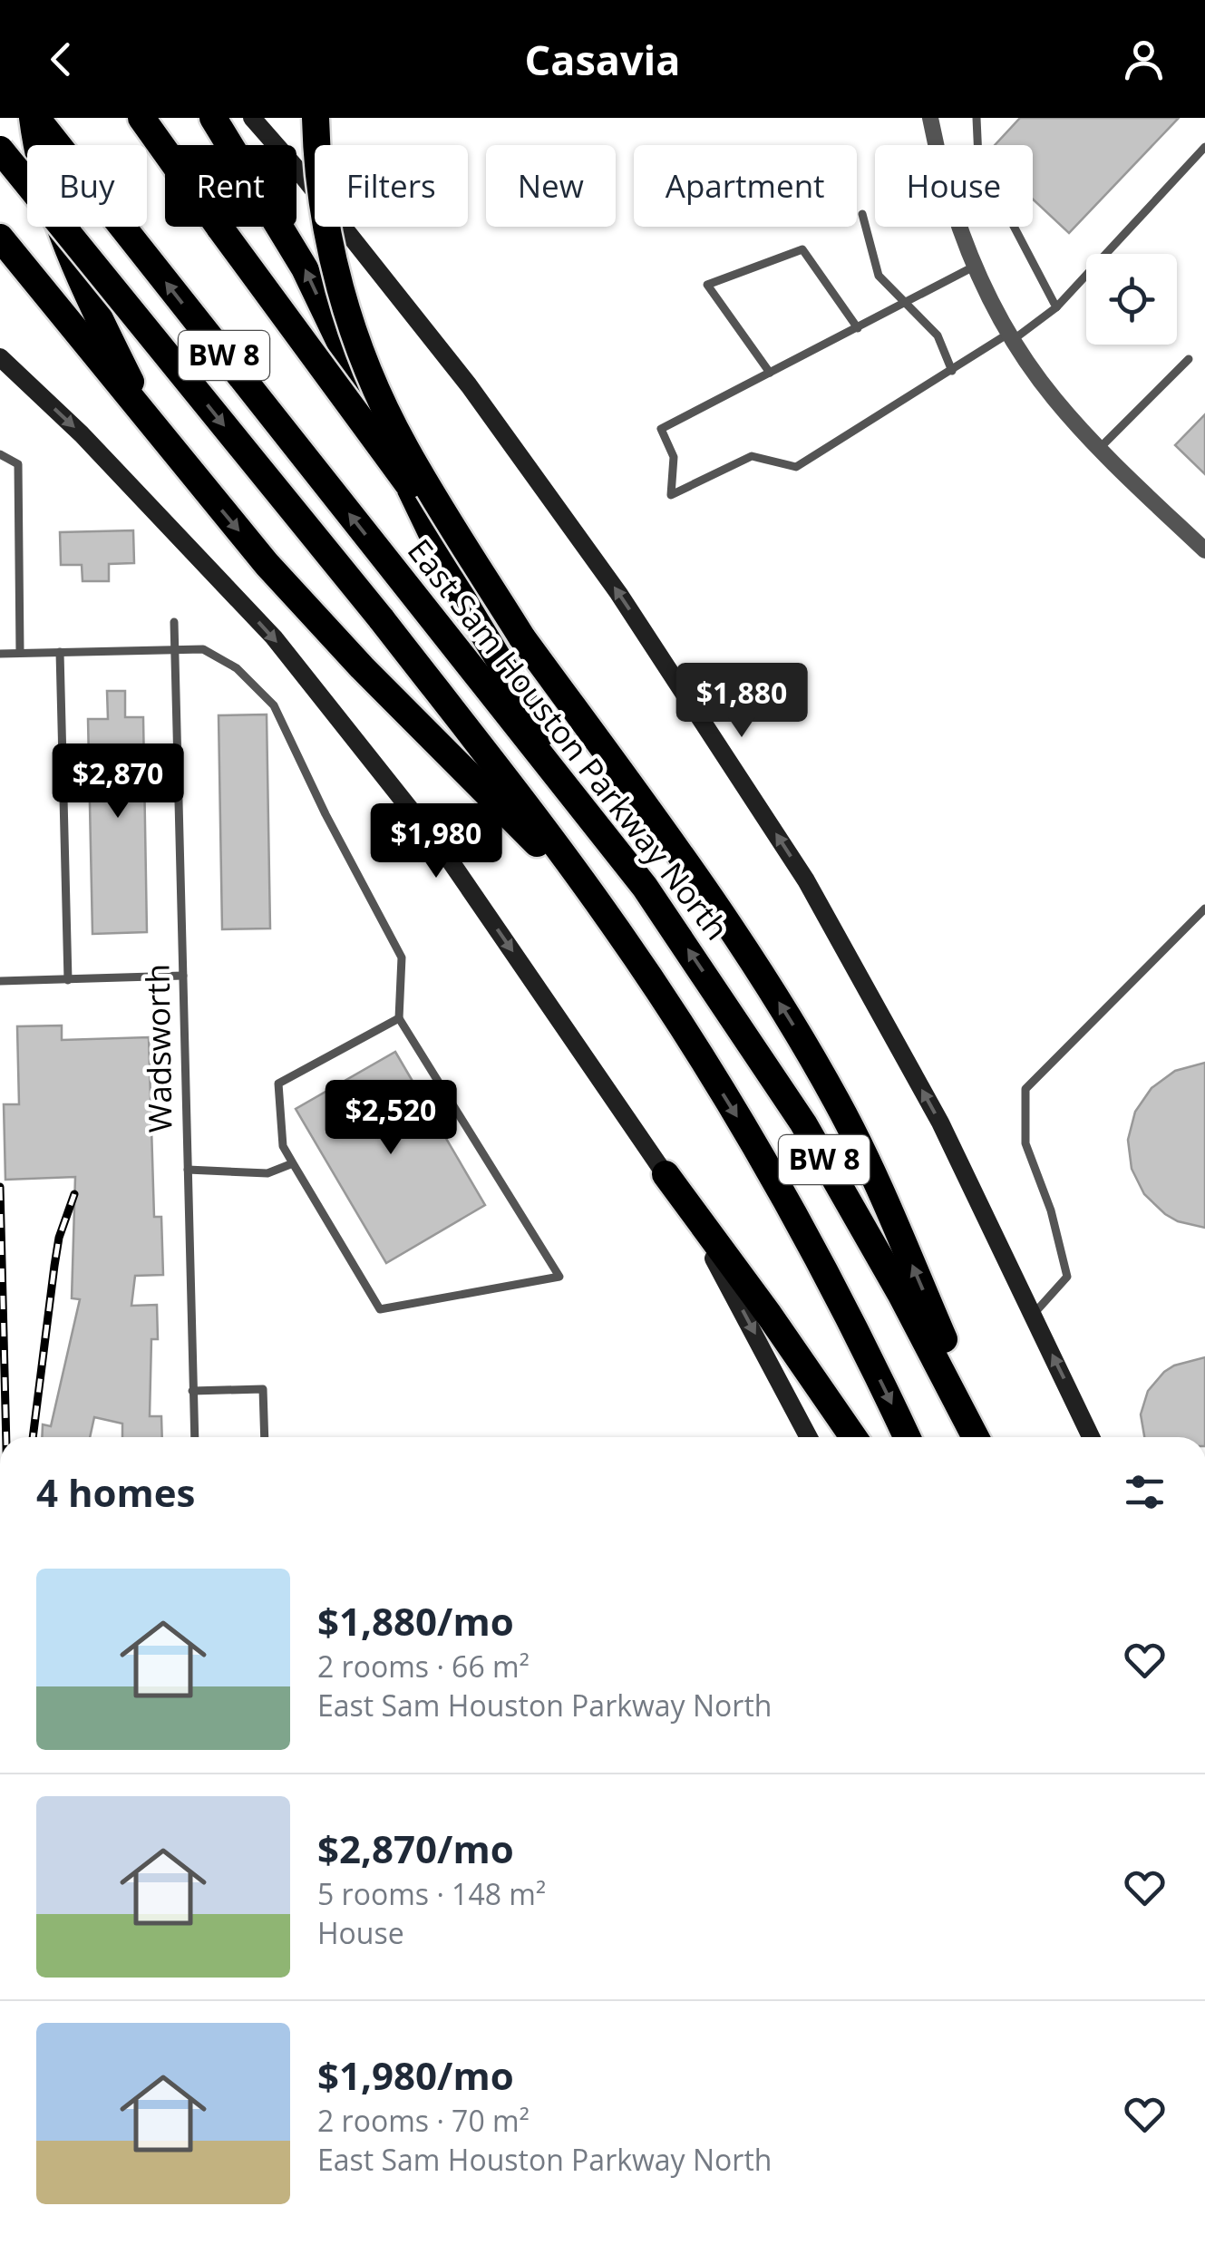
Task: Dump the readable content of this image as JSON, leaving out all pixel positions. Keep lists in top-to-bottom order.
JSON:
{
  "streets": {
    "highway": ["BW 8", "East Sam Houston Parkway North"],
    "lane": ["Wadsworth"]
  },
  "page": {
    "header": "Casavia",
    "chip": [
      "Buy",
      "Rent",
      "Filters",
      "New",
      "Apartment",
      "House"
    ],
    "price": [
      "$1,880",
      "$2,870",
      "$1,980",
      "$2,520"
    ],
    "heading": "4 homes",
    "list": [
      {
        "name": "$1,880/mo",
        "note": "2 rooms · 66 m² · East Sam Houston Parkway North"
      },
      {
        "name": "$2,870/mo",
        "note": "5 rooms · 148 m² · House"
      },
      {
        "name": "$1,980/mo",
        "note": "2 rooms · 70 m² · East Sam Houston Parkway North"
      }
    ]
  }
}
